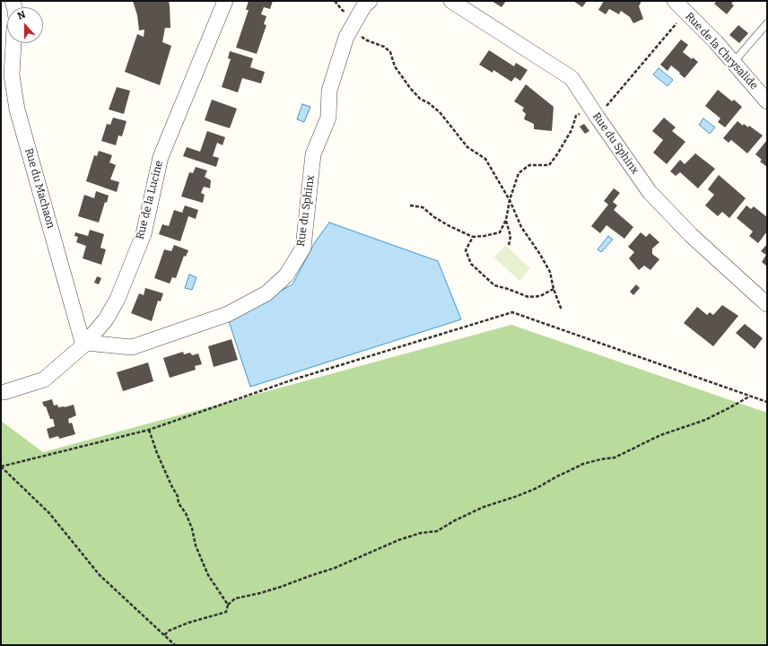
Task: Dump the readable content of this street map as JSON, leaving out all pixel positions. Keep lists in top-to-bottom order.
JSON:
{
  "streets": {
    "street": [
      "Rue de la Chrysalide",
      "Rue du Sphinx",
      "Rue du Machaon",
      "Rue de la Lucine"
    ]
  },
  "crossings": [
    ["Rue du Sphinx", "Rue du Machaon"],
    ["Rue du Sphinx", "Rue de la Lucine"],
    ["Rue du Machaon", "Rue de la Lucine"]
  ],
  "north": "top"
}
